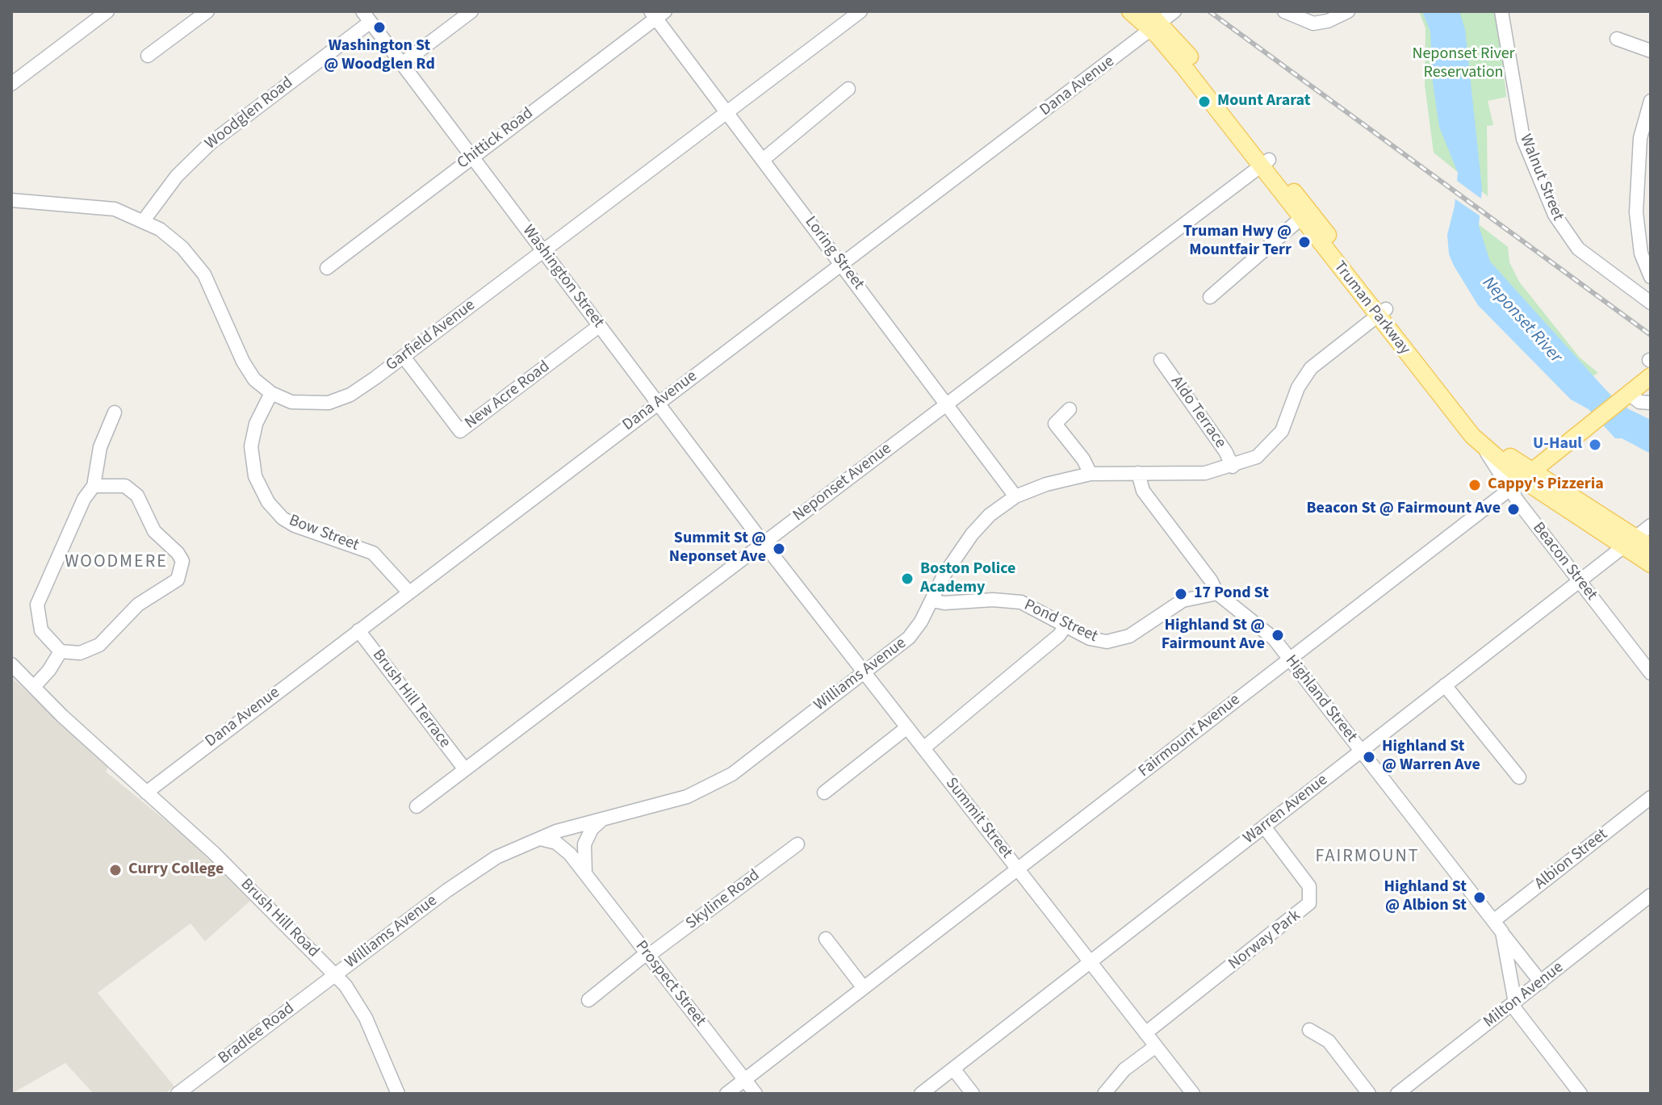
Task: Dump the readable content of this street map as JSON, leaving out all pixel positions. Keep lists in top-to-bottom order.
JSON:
{
  "streets": {
    "main road": ["Truman Parkway", "Fairmount Avenue"],
    "street": [
      "Dana Avenue",
      "Woodglen Road",
      "Chittick Road",
      "Walnut Street",
      "Loring Street",
      "Washington Street",
      "Garfield Avenue",
      "New Acre Road",
      "Aldo Terrace",
      "Neponset Avenue",
      "Bow Street",
      "Beacon Street",
      "Pond Street",
      "Williams Avenue",
      "Brush Hill Terrace",
      "Highland Street",
      "Warren Avenue",
      "Summit Street",
      "Albion Street",
      "Skyline Road",
      "Brush Hill Road",
      "Norway Park",
      "Prospect Street",
      "Milton Avenue",
      "Bradlee Road"
    ]
  },
  "crossings": [
    ["Dana Avenue", "Loring Street"],
    ["Dana Avenue", "Washington Street"],
    ["Dana Avenue", "Truman Parkway"],
    ["Dana Avenue", "Bow Street"],
    ["Dana Avenue", "Brush Hill Terrace"],
    ["Dana Avenue", "Brush Hill Road"],
    ["Woodglen Road", "Washington Street"],
    ["Woodglen Road", "Garfield Avenue"],
    ["Chittick Road", "Loring Street"],
    ["Chittick Road", "Washington Street"],
    ["Loring Street", "Garfield Avenue"],
    ["Loring Street", "Neponset Avenue"],
    ["Loring Street", "Williams Avenue"],
    ["Washington Street", "Garfield Avenue"],
    ["Washington Street", "New Acre Road"],
    ["Washington Street", "Neponset Avenue"],
    ["Washington Street", "Summit Street"],
    ["Truman Parkway", "Neponset Avenue"],
    ["Truman Parkway", "Beacon Street"],
    ["Truman Parkway", "Williams Avenue"],
    ["Truman Parkway", "Fairmount Avenue"],
    ["Truman Parkway", "Warren Avenue"],
    ["Garfield Avenue", "New Acre Road"],
    ["Garfield Avenue", "Bow Street"],
    ["Aldo Terrace", "Williams Avenue"],
    ["Neponset Avenue", "Brush Hill Terrace"],
    ["Neponset Avenue", "Summit Street"],
    ["Beacon Street", "Fairmount Avenue"],
    ["Beacon Street", "Warren Avenue"],
    ["Pond Street", "Williams Avenue"],
    ["Pond Street", "Highland Street"],
    ["Williams Avenue", "Highland Street"],
    ["Williams Avenue", "Summit Street"],
    ["Williams Avenue", "Brush Hill Road"],
    ["Williams Avenue", "Prospect Street"],
    ["Williams Avenue", "Bradlee Road"],
    ["Highland Street", "Fairmount Avenue"],
    ["Highland Street", "Warren Avenue"],
    ["Highland Street", "Albion Street"],
    ["Highland Street", "Milton Avenue"],
    ["Fairmount Avenue", "Summit Street"],
    ["Fairmount Avenue", "Prospect Street"],
    ["Warren Avenue", "Summit Street"],
    ["Warren Avenue", "Norway Park"],
    ["Summit Street", "Norway Park"],
    ["Skyline Road", "Prospect Street"],
    ["Brush Hill Road", "Bradlee Road"]
  ],
  "districts": ["WOODMERE", "FAIRMOUNT"],
  "water": ["Neponset River"],
  "parks": ["Neponset River Reservation"],
  "places": [
    "Washington St @ Woodglen Rd",
    "Mount Ararat",
    "Truman Hwy @ Mountfair Terr",
    "U-Haul",
    "Cappy's Pizzeria",
    "Beacon St @ Fairmount Ave",
    "Summit St @ Neponset Ave",
    "Boston Police Academy",
    "17 Pond St",
    "Highland St @ Fairmount Ave",
    "Highland St @ Warren Ave",
    "Curry College",
    "Highland St @ Albion St"
  ]
}
